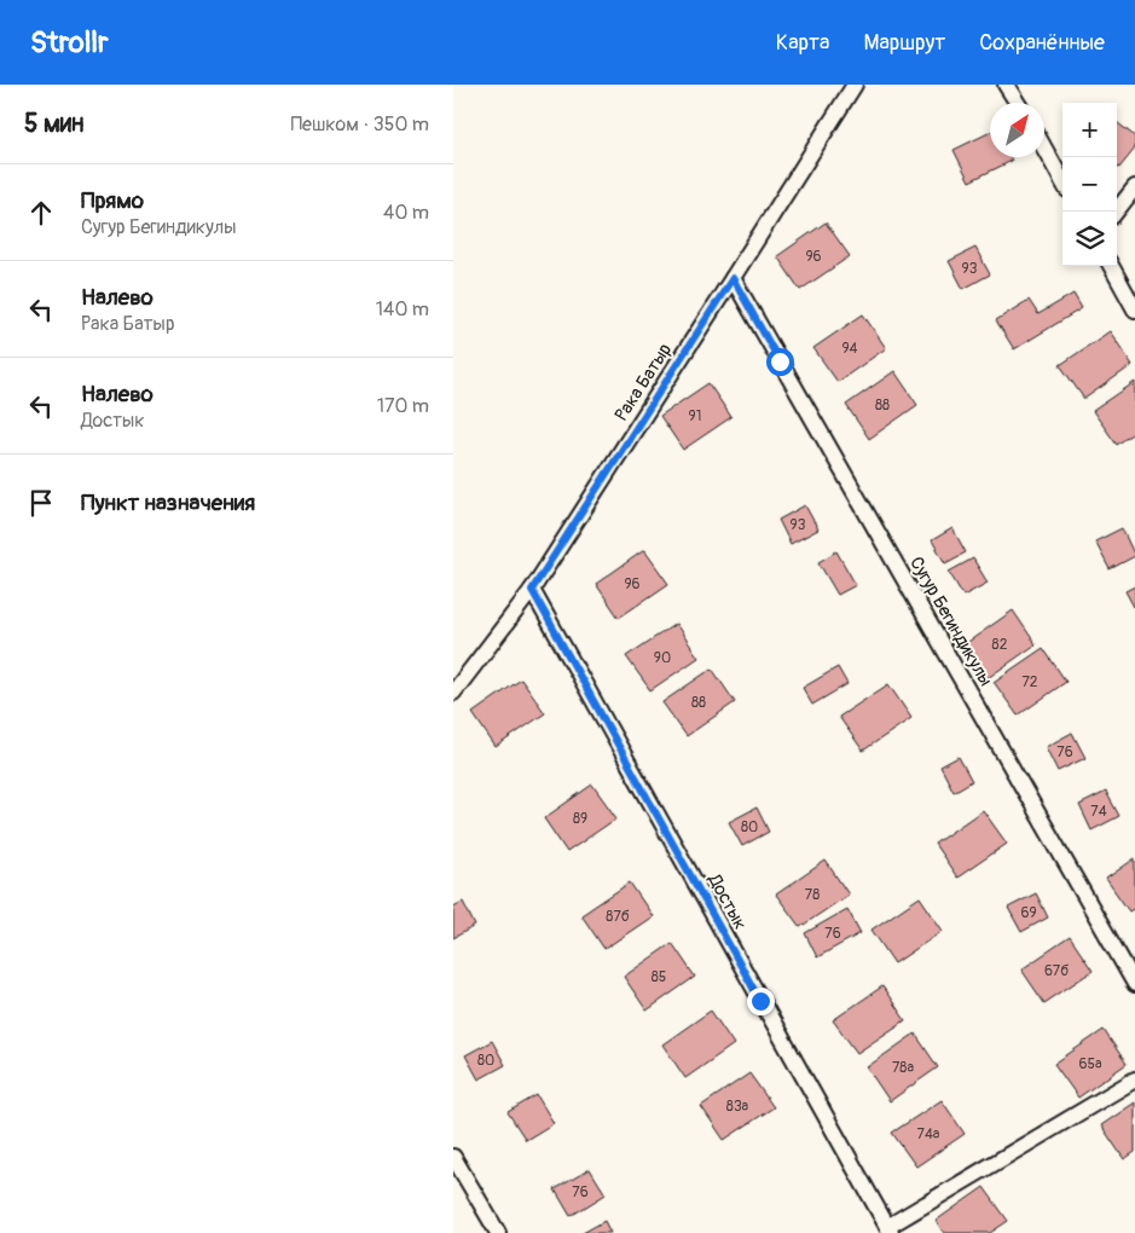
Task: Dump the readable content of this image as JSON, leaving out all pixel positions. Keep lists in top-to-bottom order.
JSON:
{
  "streets": {
    "street": ["Рака Батыр", "Сугур Бегиндикулы", "Достык"]
  },
  "crossings": [
    ["Рака Батыр", "Сугур Бегиндикулы"],
    ["Рака Батыр", "Достык"]
  ],
  "house_numbers": [
    "96",
    "93",
    "94",
    "88",
    "91",
    "93",
    "96",
    "82",
    "90",
    "72",
    "88",
    "76",
    "74",
    "89",
    "80",
    "78",
    "69",
    "87б",
    "76",
    "67б",
    "85",
    "80",
    "65а",
    "78а",
    "83а",
    "74а",
    "76"
  ],
  "north": "top right",
  "page": {
    "header": "Strollr",
    "nav": ["Карта", "Маршрут", "Сохранённые"],
    "heading": ["5 мин", "Пешком · 350 m"],
    "map_buttons": ["+", "−"],
    "list": [
      ["Прямо", "Сугур Бегиндикулы", "40 m"],
      ["Налево", "Рака Батыр", "140 m"],
      ["Налево", "Достык", "170 m"],
      "Пункт назначения"
    ]
  }
}
